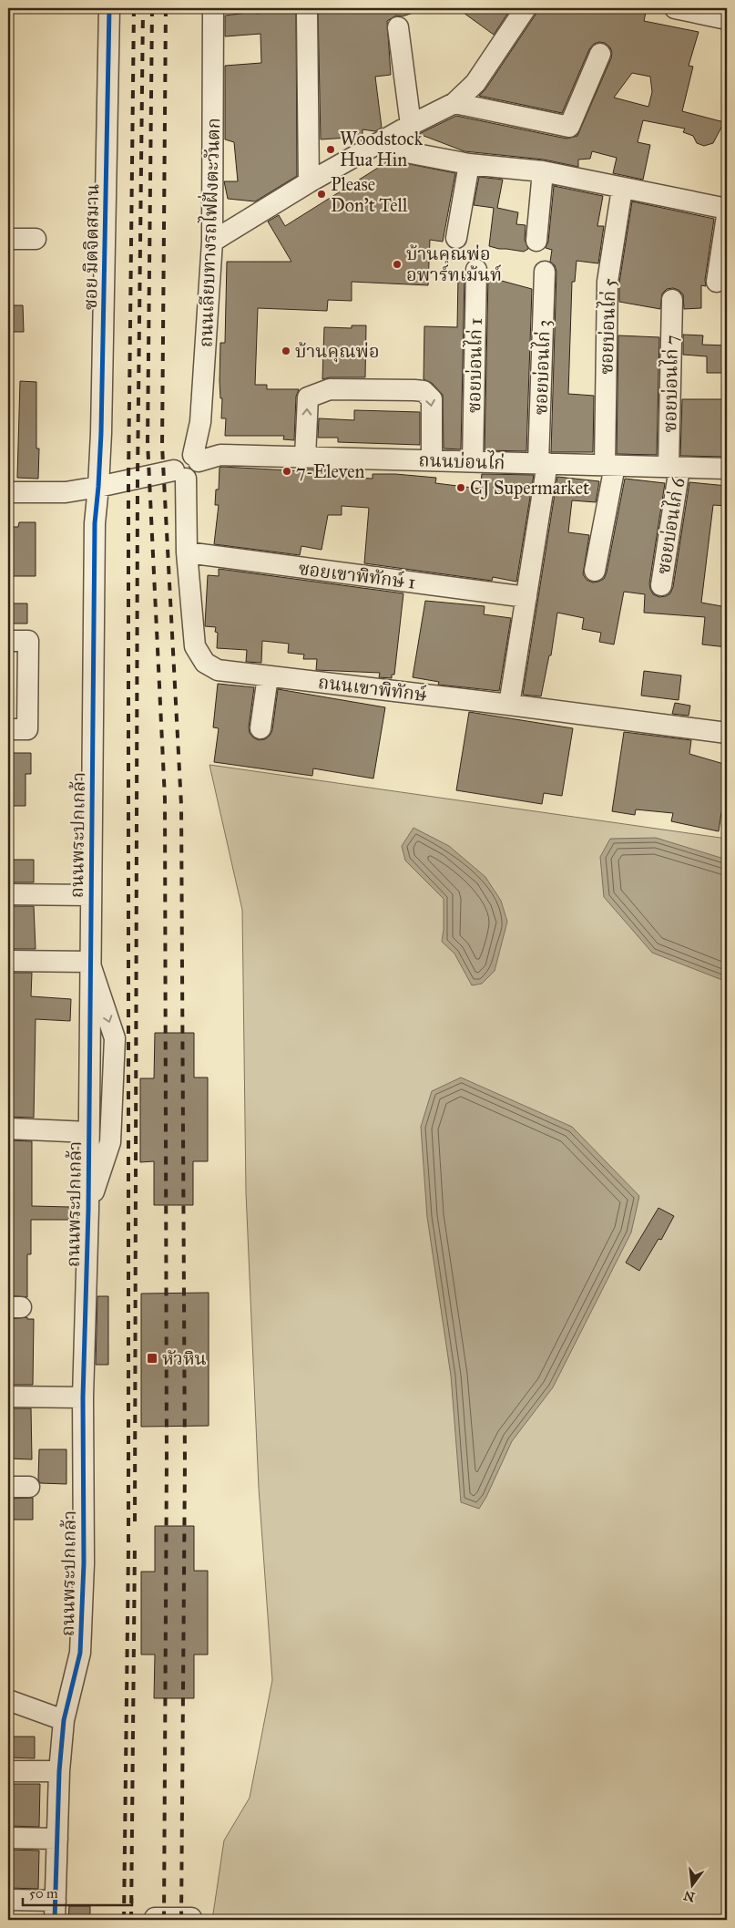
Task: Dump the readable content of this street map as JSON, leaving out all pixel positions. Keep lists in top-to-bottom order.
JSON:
{
  "streets": {
    "street": [
      "ถนนเลียบทางรถไฟฝั่งตะวันตก",
      "ซอย มิตจิตสมาน",
      "ซอยบ่อนไก่ 5",
      "ซอยบ่อนไก่ 1",
      "ซอยบ่อนไก่ 3",
      "ซอยบ่อนไก่ 7",
      "ถนนบ่อนไก่",
      "ซอยบ่อนไก่ 6",
      "ซอยเขาพิทักษ์ 1",
      "ถนนเขาพิทักษ์",
      "ถนนพระปกเกล้า"
    ]
  },
  "crossings": [
    ["ถนนเลียบทางรถไฟฝั่งตะวันตก", "ถนนบ่อนไก่"],
    ["ซอย มิตจิตสมาน", "ถนนพระปกเกล้า"],
    ["ซอยบ่อนไก่ 5", "ถนนบ่อนไก่"],
    ["ซอยบ่อนไก่ 1", "ถนนบ่อนไก่"],
    ["ซอยบ่อนไก่ 3", "ถนนบ่อนไก่"],
    ["ซอยบ่อนไก่ 3", "ซอยเขาพิทักษ์ 1"],
    ["ซอยบ่อนไก่ 3", "ถนนเขาพิทักษ์"],
    ["ซอยบ่อนไก่ 7", "ถนนบ่อนไก่"],
    ["ซอยบ่อนไก่ 7", "ซอยบ่อนไก่ 6"],
    ["ถนนบ่อนไก่", "ซอยบ่อนไก่ 6"],
    ["ซอยเขาพิทักษ์ 1", "ถนนเขาพิทักษ์"]
  ],
  "places": {
    "other": [
      "Woodstock Hua Hin",
      "Please Don't Tell",
      "บ้านคุณพ่อ อพาร์ทเม้นท์",
      "บ้านคุณพ่อ",
      "7-Eleven",
      "CJ Supermarket"
    ],
    "transit": ["หัวหิน"]
  },
  "scale_bar": "50 m",
  "north": "bottom"
}
